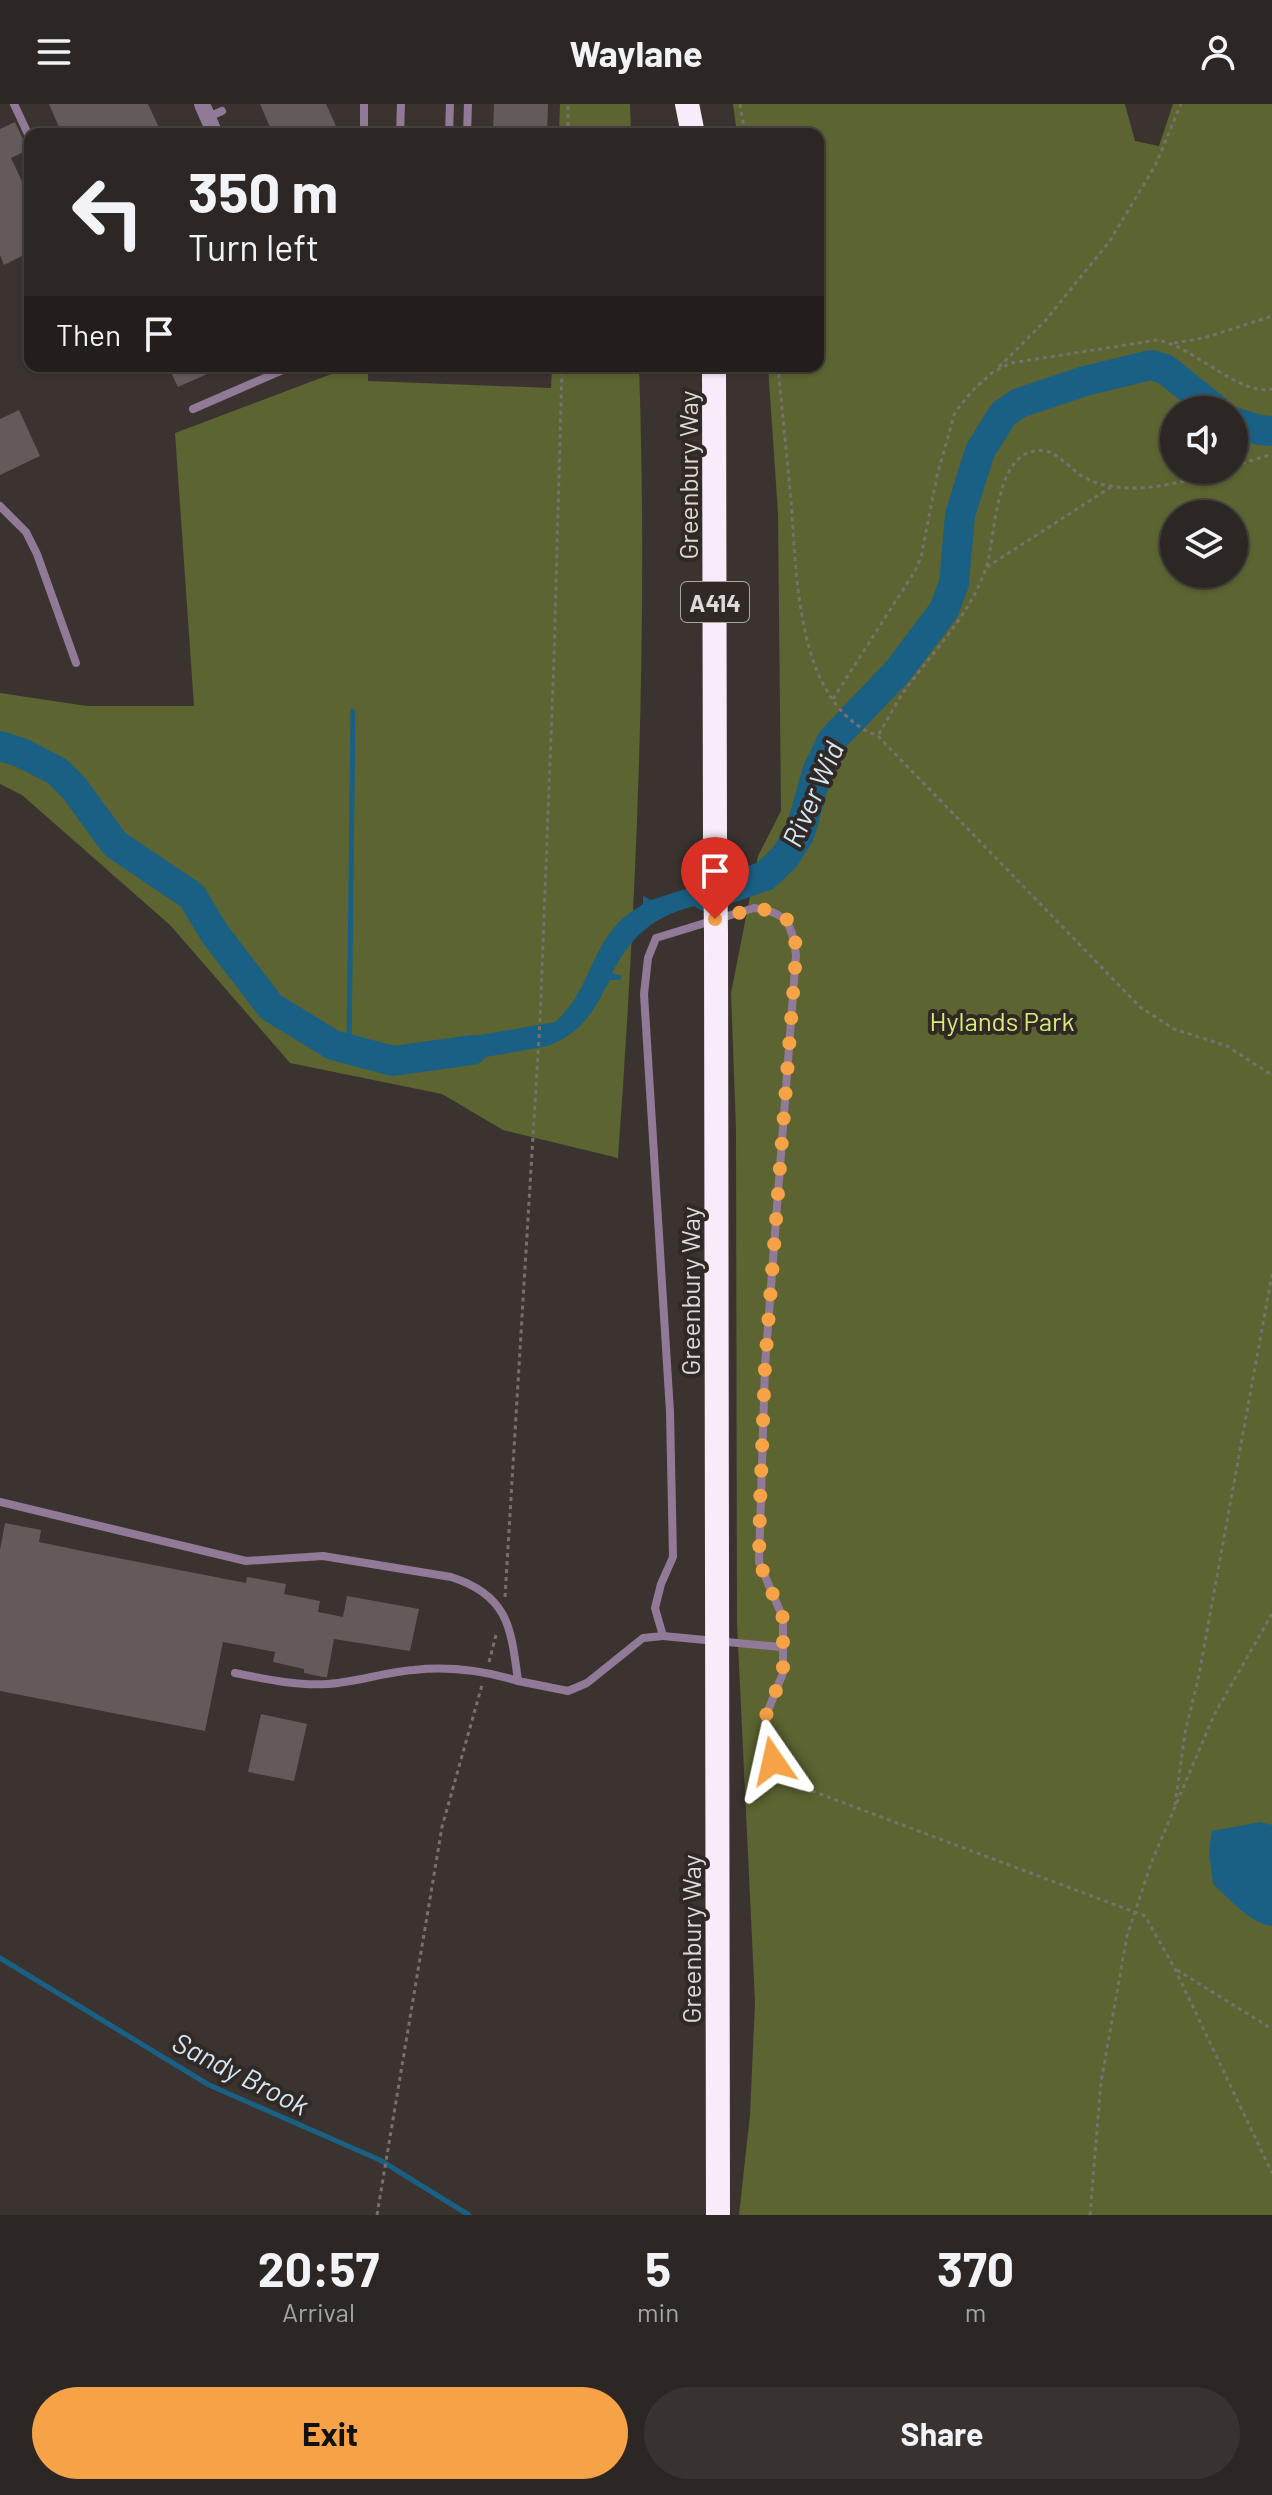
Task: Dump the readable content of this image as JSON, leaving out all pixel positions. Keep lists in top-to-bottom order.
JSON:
{
  "streets": {
    "highway": ["Greenbury Way", "A414"]
  },
  "water": ["River Wid", "Sandy Brook"],
  "parks": ["Hylands Park"],
  "page": {
    "header": "Waylane",
    "turn": ["350 m", "Turn left"],
    "then": "Then",
    "eta": [
      "20:57",
      "Arrival",
      "5",
      "min",
      "370",
      "m"
    ],
    "buttons": ["Exit", "Share"]
  }
}
